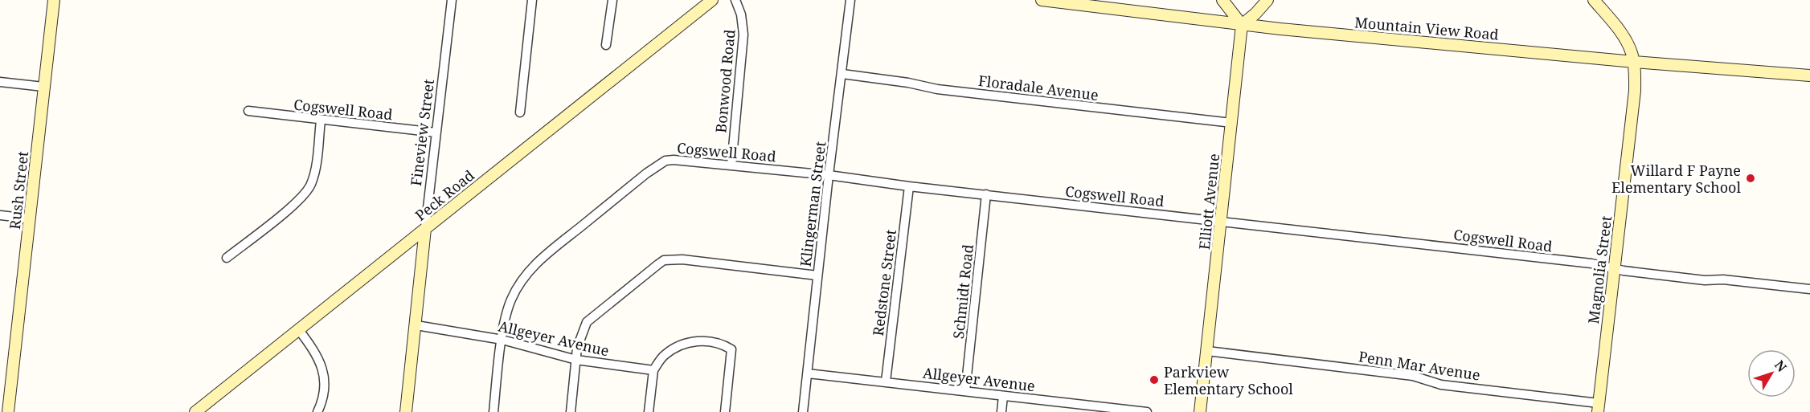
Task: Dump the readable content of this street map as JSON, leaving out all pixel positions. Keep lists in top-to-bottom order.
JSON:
{
  "streets": {
    "street": [
      "Mountain View Road",
      "Bonwood Road",
      "Floradale Avenue",
      "Cogswell Road",
      "Fineview Street",
      "Rush Street",
      "Peck Road",
      "Elliott Avenue",
      "Klingerman Street",
      "Magnolia Street",
      "Redstone Street",
      "Schmidt Road",
      "Allgeyer Avenue",
      "Penn Mar Avenue"
    ]
  },
  "crossings": [
    ["Mountain View Road", "Elliott Avenue"],
    ["Mountain View Road", "Magnolia Street"],
    ["Bonwood Road", "Cogswell Road"],
    ["Floradale Avenue", "Elliott Avenue"],
    ["Floradale Avenue", "Klingerman Street"],
    ["Cogswell Road", "Fineview Street"],
    ["Cogswell Road", "Elliott Avenue"],
    ["Cogswell Road", "Klingerman Street"],
    ["Cogswell Road", "Magnolia Street"],
    ["Cogswell Road", "Redstone Street"],
    ["Cogswell Road", "Schmidt Road"],
    ["Cogswell Road", "Allgeyer Avenue"],
    ["Fineview Street", "Peck Road"],
    ["Fineview Street", "Allgeyer Avenue"],
    ["Elliott Avenue", "Penn Mar Avenue"],
    ["Klingerman Street", "Allgeyer Avenue"],
    ["Magnolia Street", "Penn Mar Avenue"],
    ["Redstone Street", "Allgeyer Avenue"],
    ["Schmidt Road", "Allgeyer Avenue"]
  ],
  "places": ["Willard F Payne Elementary School", "Parkview Elementary School"],
  "north": "top right"
}
